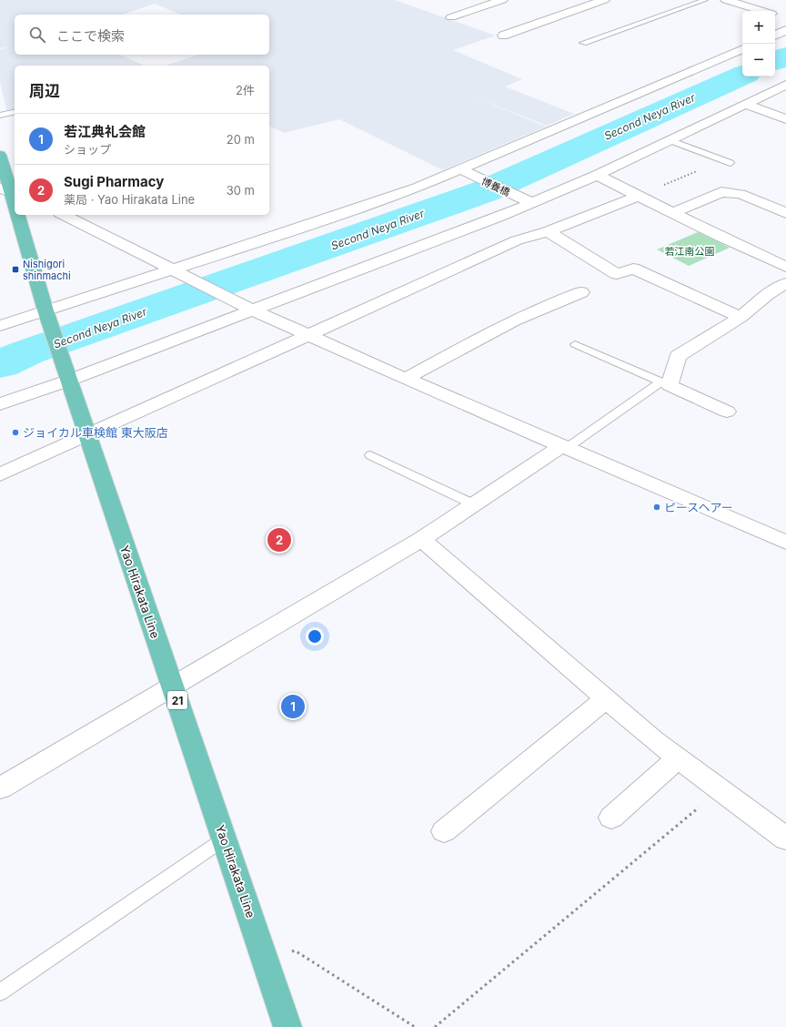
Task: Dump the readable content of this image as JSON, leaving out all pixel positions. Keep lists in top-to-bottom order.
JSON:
{
  "streets": {
    "main road": ["Yao Hirakata Line", "21"],
    "street": ["博養橋"]
  },
  "water": ["Second Neya River"],
  "parks": ["若江南公園"],
  "places": {
    "transit": ["Nishigori shinmachi"],
    "other": ["ジョイカル車検館 東大阪店", "ピースヘアー"]
  },
  "page": {
    "map_buttons": ["+", "−"],
    "search": "ここで検索",
    "heading": ["周辺", "2件"],
    "list": [
      {
        "mark": "1",
        "name": "若江典礼会館",
        "note": "ショップ",
        "value": "20 m"
      },
      {
        "mark": "2",
        "name": "Sugi Pharmacy",
        "note": "薬局 · Yao Hirakata Line",
        "value": "30 m"
      }
    ],
    "pins": ["2", "1"]
  }
}
